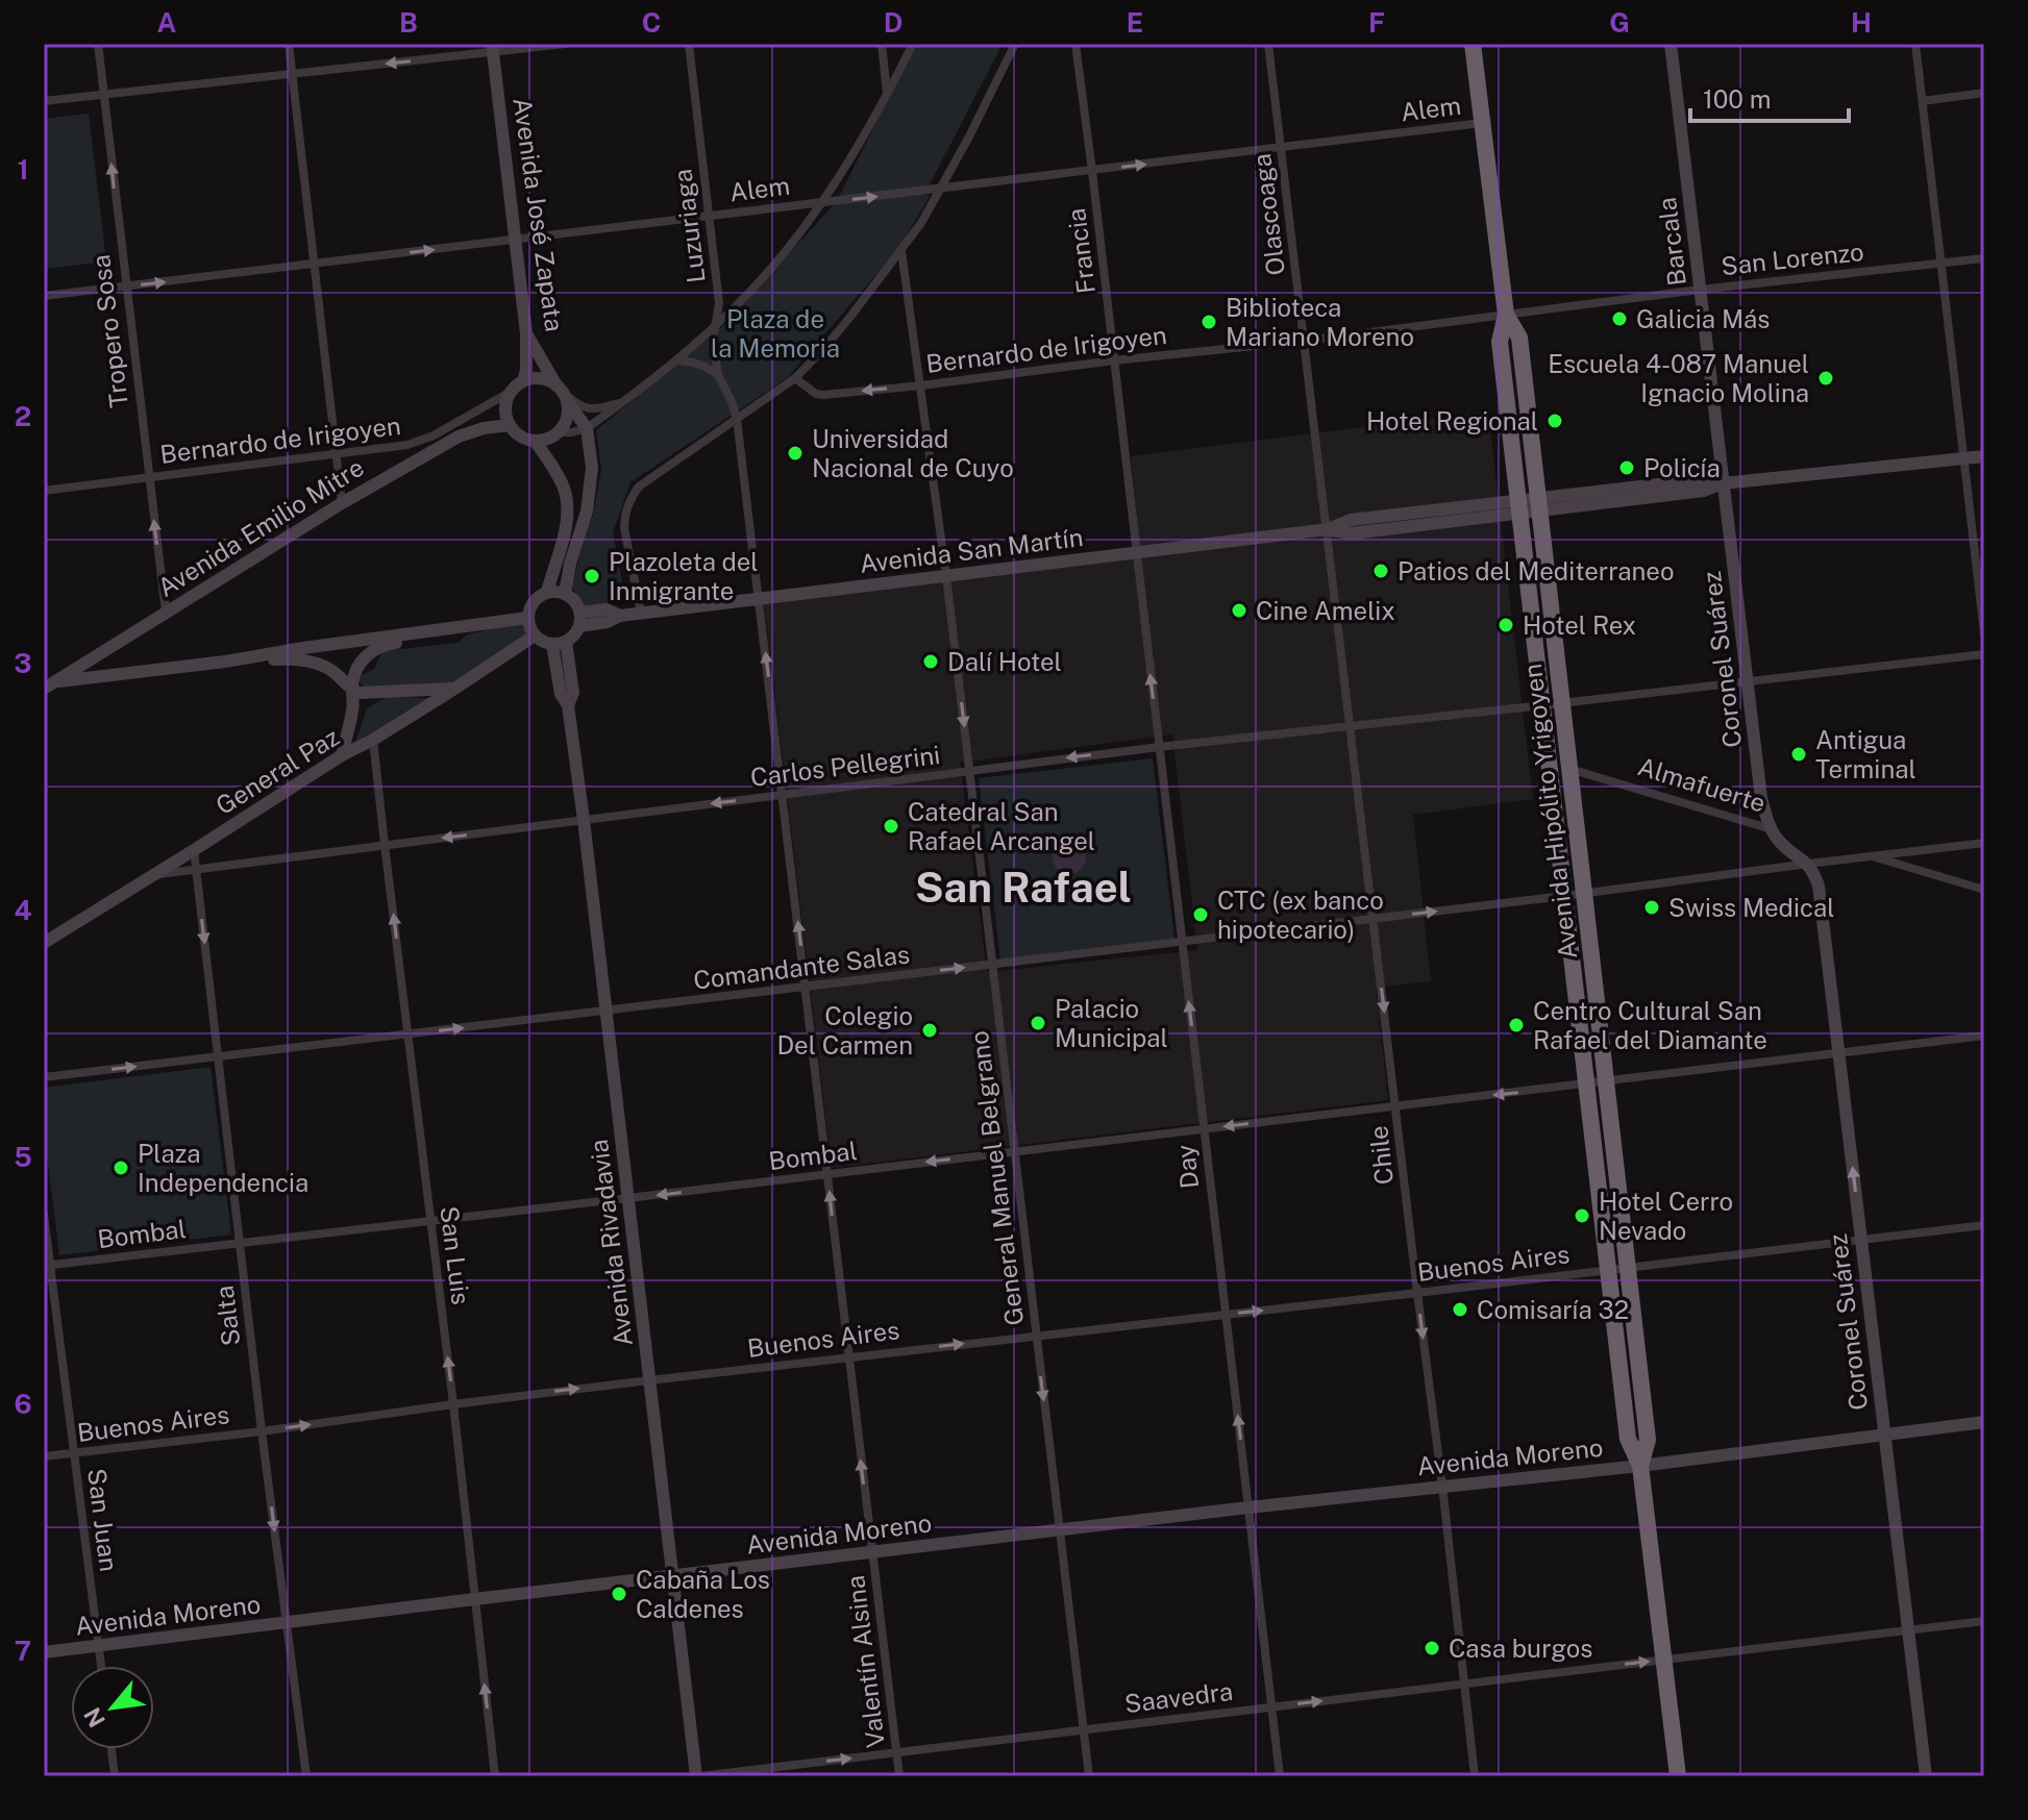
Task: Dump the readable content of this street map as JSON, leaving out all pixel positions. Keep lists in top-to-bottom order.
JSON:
{
  "streets": {
    "highway": ["Avenida Hipólito Yrigoyen"],
    "street": [
      "Alem",
      "Avenida José Zapata",
      "Olascoaga",
      "Luzuriaga",
      "Barcala",
      "Francia",
      "San Lorenzo",
      "Tropero Sosa",
      "Bernardo de Irigoyen",
      "Avenida Emilio Mitre",
      "Avenida San Martín",
      "Coronel Suárez",
      "Carlos Pellegrini",
      "General Paz",
      "Almafuerte",
      "Comandante Salas",
      "Bombal",
      "Chile",
      "Day",
      "General Manuel Belgrano",
      "Avenida Rivadavia",
      "San Luis",
      "Buenos Aires",
      "Salta",
      "Avenida Moreno",
      "San Juan",
      "Valentín Alsina",
      "Saavedra"
    ]
  },
  "crossings": [
    ["Alem", "Avenida José Zapata"],
    ["Alem", "Olascoaga"],
    ["Alem", "Luzuriaga"],
    ["Alem", "Francia"],
    ["Alem", "Tropero Sosa"],
    ["Avenida José Zapata", "Bernardo de Irigoyen"],
    ["Avenida José Zapata", "Avenida Emilio Mitre"],
    ["Olascoaga", "Bernardo de Irigoyen"],
    ["Olascoaga", "Avenida San Martín"],
    ["Olascoaga", "Chile"],
    ["Luzuriaga", "Avenida San Martín"],
    ["Luzuriaga", "Valentín Alsina"],
    ["Barcala", "San Lorenzo"],
    ["Barcala", "Avenida San Martín"],
    ["Barcala", "Coronel Suárez"],
    ["Francia", "Bernardo de Irigoyen"],
    ["Francia", "Avenida San Martín"],
    ["Francia", "Day"],
    ["San Lorenzo", "Bernardo de Irigoyen"],
    ["San Lorenzo", "Avenida Hipólito Yrigoyen"],
    ["Tropero Sosa", "Bernardo de Irigoyen"],
    ["Tropero Sosa", "Avenida Emilio Mitre"],
    ["Bernardo de Irigoyen", "Avenida Emilio Mitre"],
    ["Bernardo de Irigoyen", "Avenida Hipólito Yrigoyen"],
    ["Bernardo de Irigoyen", "General Manuel Belgrano"],
    ["Avenida San Martín", "Coronel Suárez"],
    ["Avenida San Martín", "General Paz"],
    ["Avenida San Martín", "Avenida Hipólito Yrigoyen"],
    ["Avenida San Martín", "Chile"],
    ["Avenida San Martín", "Day"],
    ["Avenida San Martín", "General Manuel Belgrano"],
    ["Avenida San Martín", "Avenida Rivadavia"],
    ["Avenida San Martín", "Valentín Alsina"],
    ["Coronel Suárez", "Carlos Pellegrini"],
    ["Coronel Suárez", "Almafuerte"],
    ["Coronel Suárez", "Comandante Salas"],
    ["Coronel Suárez", "Bombal"],
    ["Coronel Suárez", "Buenos Aires"],
    ["Coronel Suárez", "Avenida Moreno"],
    ["Coronel Suárez", "Saavedra"],
    ["Carlos Pellegrini", "General Paz"],
    ["Carlos Pellegrini", "Avenida Hipólito Yrigoyen"],
    ["Carlos Pellegrini", "Chile"],
    ["Carlos Pellegrini", "Day"],
    ["Carlos Pellegrini", "General Manuel Belgrano"],
    ["Carlos Pellegrini", "Avenida Rivadavia"],
    ["Carlos Pellegrini", "San Luis"],
    ["Carlos Pellegrini", "Salta"],
    ["Carlos Pellegrini", "Valentín Alsina"],
    ["General Paz", "Avenida Rivadavia"],
    ["General Paz", "San Luis"],
    ["General Paz", "Salta"],
    ["Almafuerte", "Avenida Hipólito Yrigoyen"],
    ["Almafuerte", "Comandante Salas"],
    ["Avenida Hipólito Yrigoyen", "Comandante Salas"],
    ["Avenida Hipólito Yrigoyen", "Bombal"],
    ["Avenida Hipólito Yrigoyen", "Buenos Aires"],
    ["Avenida Hipólito Yrigoyen", "Avenida Moreno"],
    ["Avenida Hipólito Yrigoyen", "Saavedra"],
    ["Comandante Salas", "Chile"],
    ["Comandante Salas", "Day"],
    ["Comandante Salas", "General Manuel Belgrano"],
    ["Comandante Salas", "Avenida Rivadavia"],
    ["Comandante Salas", "San Luis"],
    ["Comandante Salas", "Salta"],
    ["Comandante Salas", "Valentín Alsina"],
    ["Bombal", "Chile"],
    ["Bombal", "Day"],
    ["Bombal", "General Manuel Belgrano"],
    ["Bombal", "Avenida Rivadavia"],
    ["Bombal", "San Luis"],
    ["Bombal", "Salta"],
    ["Bombal", "San Juan"],
    ["Bombal", "Valentín Alsina"],
    ["Chile", "Buenos Aires"],
    ["Chile", "Avenida Moreno"],
    ["Chile", "Saavedra"],
    ["Day", "Buenos Aires"],
    ["Day", "Avenida Moreno"],
    ["Day", "Saavedra"],
    ["General Manuel Belgrano", "Buenos Aires"],
    ["General Manuel Belgrano", "Avenida Moreno"],
    ["General Manuel Belgrano", "Saavedra"],
    ["Avenida Rivadavia", "Buenos Aires"],
    ["Avenida Rivadavia", "Avenida Moreno"],
    ["Avenida Rivadavia", "Saavedra"],
    ["San Luis", "Buenos Aires"],
    ["San Luis", "Avenida Moreno"],
    ["Buenos Aires", "Salta"],
    ["Buenos Aires", "San Juan"],
    ["Buenos Aires", "Valentín Alsina"],
    ["Salta", "Avenida Moreno"],
    ["Avenida Moreno", "San Juan"],
    ["Avenida Moreno", "Valentín Alsina"],
    ["Valentín Alsina", "Saavedra"]
  ],
  "one_way": [
    "Alem",
    "Tropero Sosa",
    "Comandante Salas",
    "Bombal",
    "Day",
    "San Luis",
    "Buenos Aires",
    "Salta",
    "Valentín Alsina",
    "Saavedra"
  ],
  "districts": ["San Rafael"],
  "parks": ["Plaza de la Memoria"],
  "places": [
    "Galicia Más",
    "Biblioteca Mariano Moreno",
    "Escuela 4-087 Manuel Ignacio Molina",
    "Hotel Regional",
    "Universidad Nacional de Cuyo",
    "Policía",
    "Patios del Mediterraneo",
    "Plazoleta del Inmigrante",
    "Cine Amelix",
    "Hotel Rex",
    "Dalí Hotel",
    "Antigua Terminal",
    "Catedral San Rafael Arcangel",
    "Swiss Medical",
    "CTC (ex banco hipotecario)",
    "Palacio Municipal",
    "Centro Cultural San Rafael del Diamante",
    "Colegio Del Carmen",
    "Plaza Independencia",
    "Hotel Cerro Nevado",
    "Comisaría 32",
    "Cabaña Los Caldenes",
    "Casa burgos"
  ],
  "scale_bar": "100 m",
  "north": "bottom left",
  "grid": {
    "columns": [
      "A",
      "B",
      "C",
      "D",
      "E",
      "F",
      "G",
      "H"
    ],
    "rows": [
      "1",
      "2",
      "3",
      "4",
      "5",
      "6",
      "7"
    ]
  }
}
